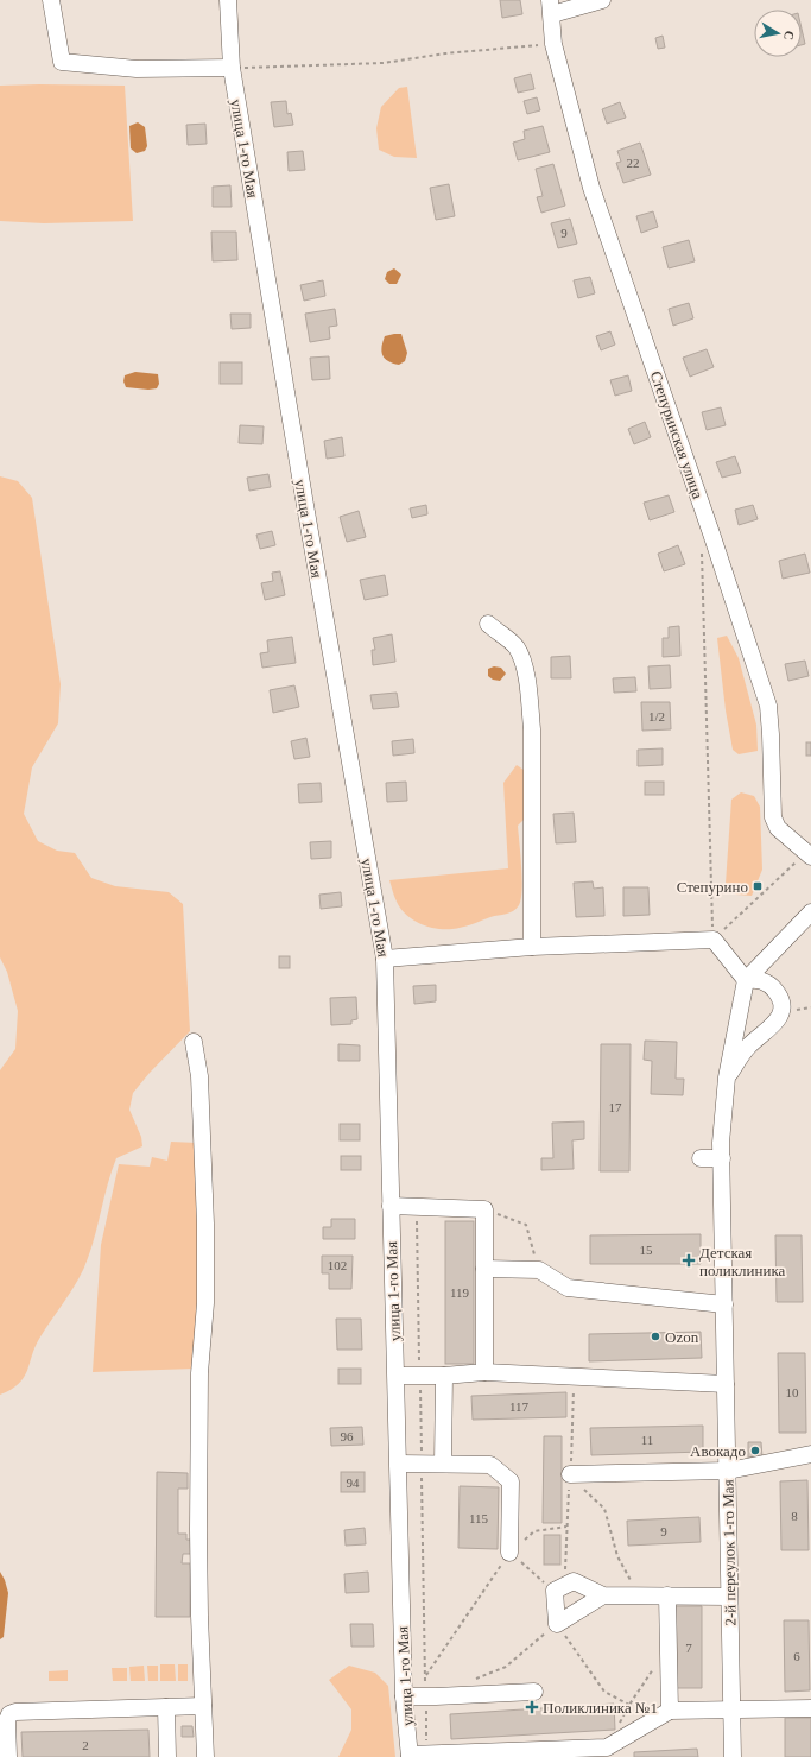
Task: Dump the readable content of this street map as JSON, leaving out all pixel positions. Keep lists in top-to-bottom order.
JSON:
{
  "streets": {
    "street": ["улица 1-го Мая", "Степуринская улица", "2-й переулок 1-го Мая"]
  },
  "places": {
    "transit": ["Степурино"],
    "health": ["Детская поликлиника", "Поликлиника №1"],
    "other": ["Ozon", "Авокадо"]
  },
  "house_numbers": [
    "22",
    "9",
    "1/2",
    "17",
    "15",
    "102",
    "119",
    "10",
    "117",
    "96",
    "11",
    "94",
    "8",
    "115",
    "9",
    "7",
    "6",
    "2"
  ],
  "north": "right"
}
